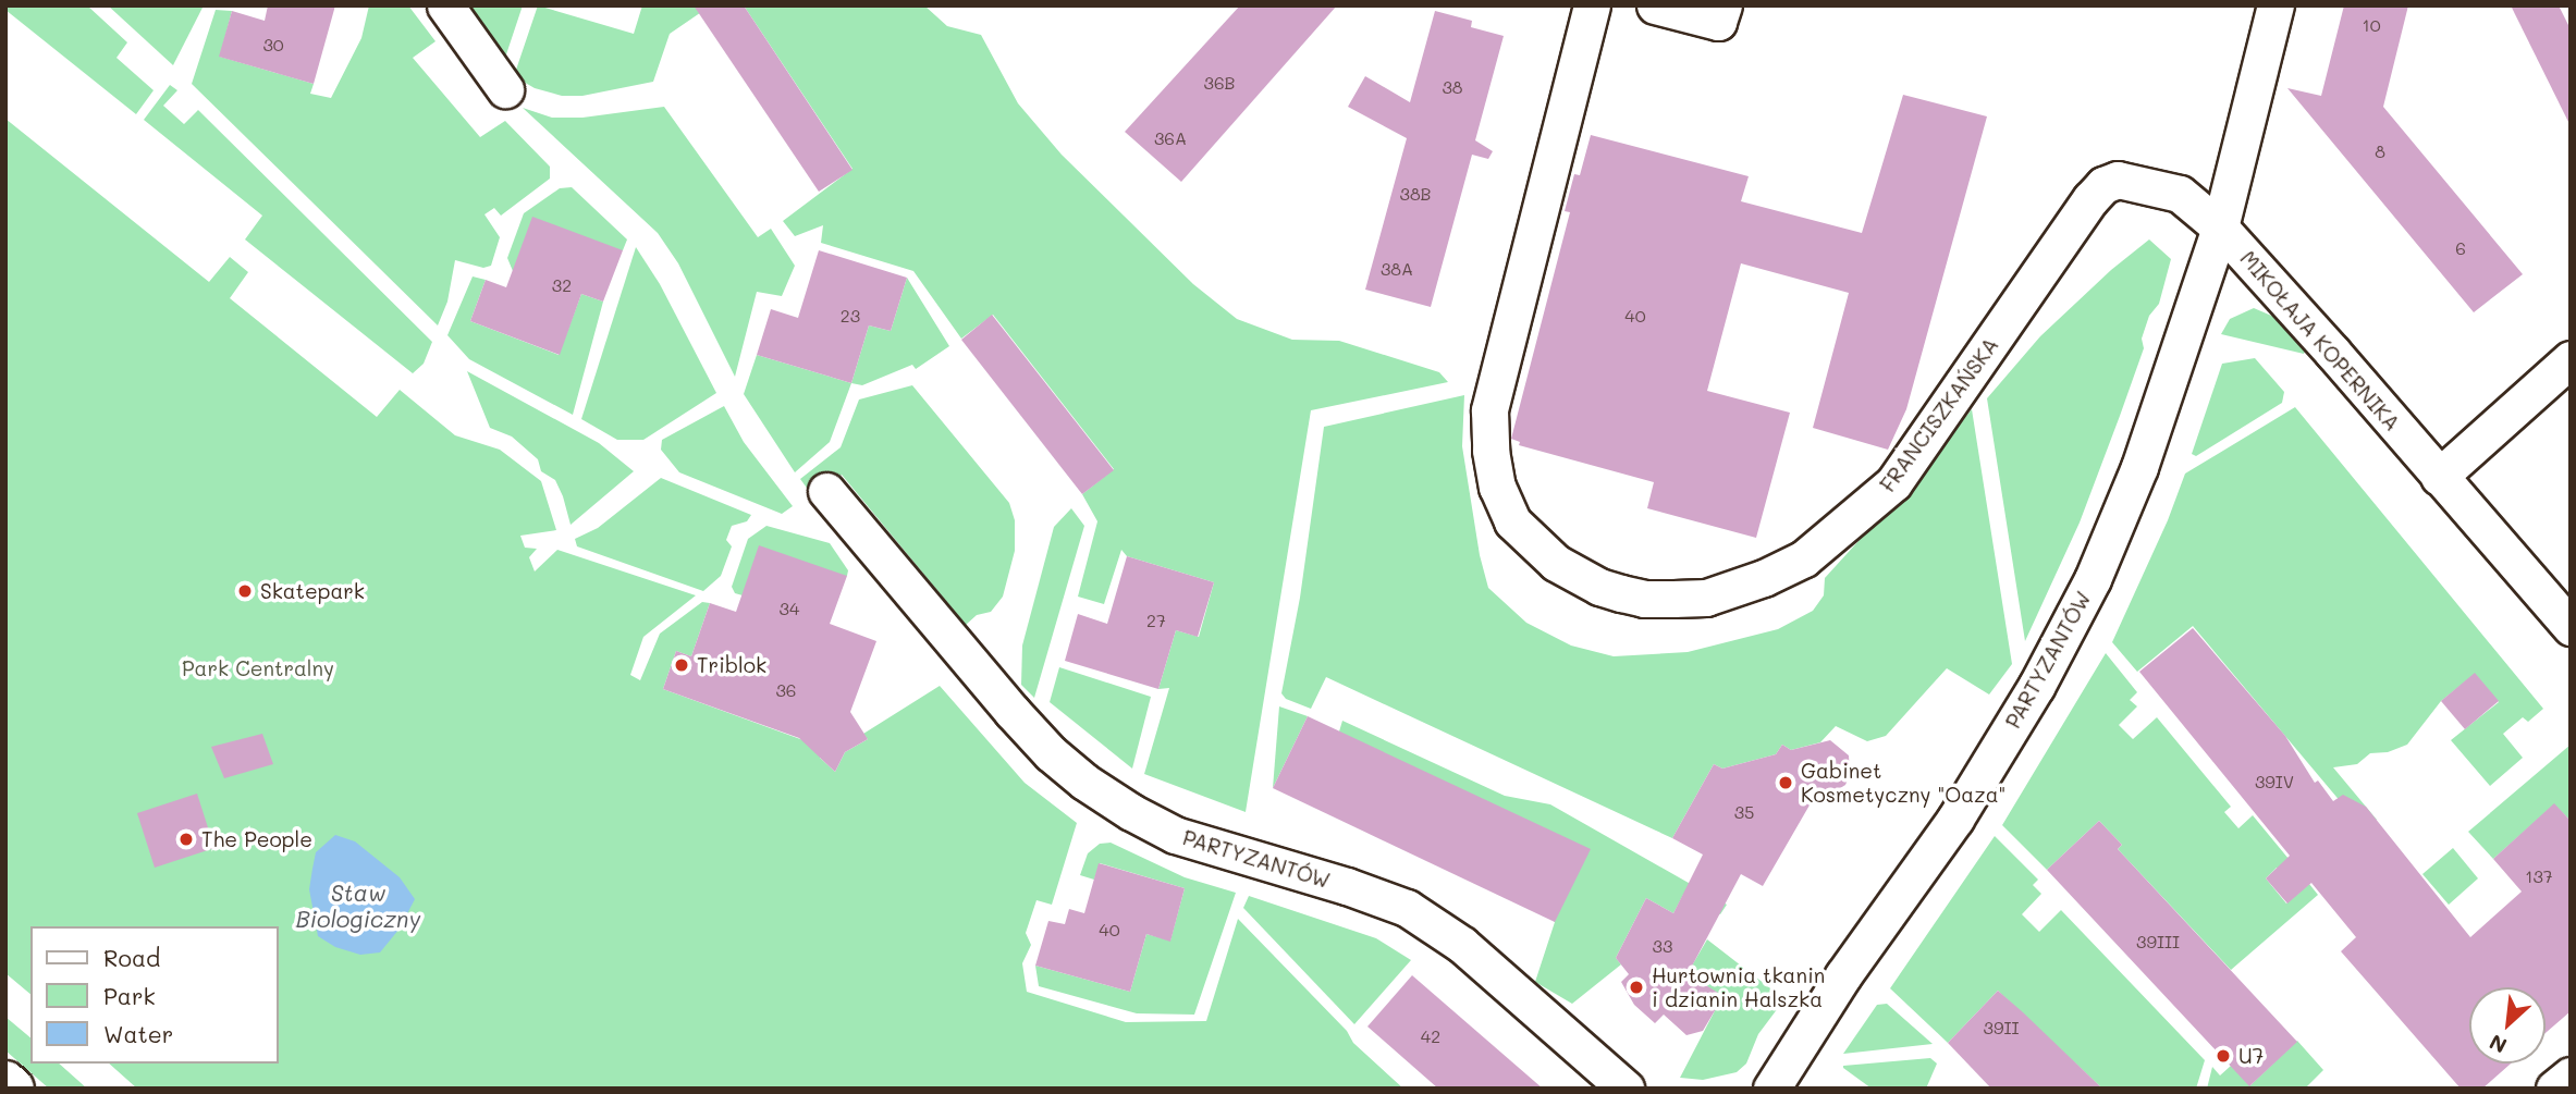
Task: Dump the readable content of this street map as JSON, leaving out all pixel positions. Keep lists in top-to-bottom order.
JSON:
{
  "streets": {
    "street": ["MIKOŁAJA KOPERNIKA", "FRANCISZKAŃSKA", "PARTYZANTÓW"]
  },
  "crossings": [
    ["MIKOŁAJA KOPERNIKA", "FRANCISZKAŃSKA"],
    ["MIKOŁAJA KOPERNIKA", "PARTYZANTÓW"],
    ["FRANCISZKAŃSKA", "PARTYZANTÓW"]
  ],
  "water": ["Staw Biologiczny"],
  "parks": ["Park Centralny"],
  "places": [
    "Skatepark",
    "Triblok",
    "Gabinet Kosmetyczny \"Oaza\"",
    "The People",
    "Hurtownia tkanin i dzianin Halszka",
    "U7"
  ],
  "house_numbers": [
    "10",
    "30",
    "36B",
    "38",
    "36A",
    "8",
    "38B",
    "6",
    "38A",
    "32",
    "23",
    "40",
    "34",
    "27",
    "36",
    "39IV",
    "35",
    "137",
    "40",
    "39III",
    "33",
    "39II",
    "42"
  ],
  "legend": ["Road", "Park", "Water"],
  "north": "bottom left"
}
